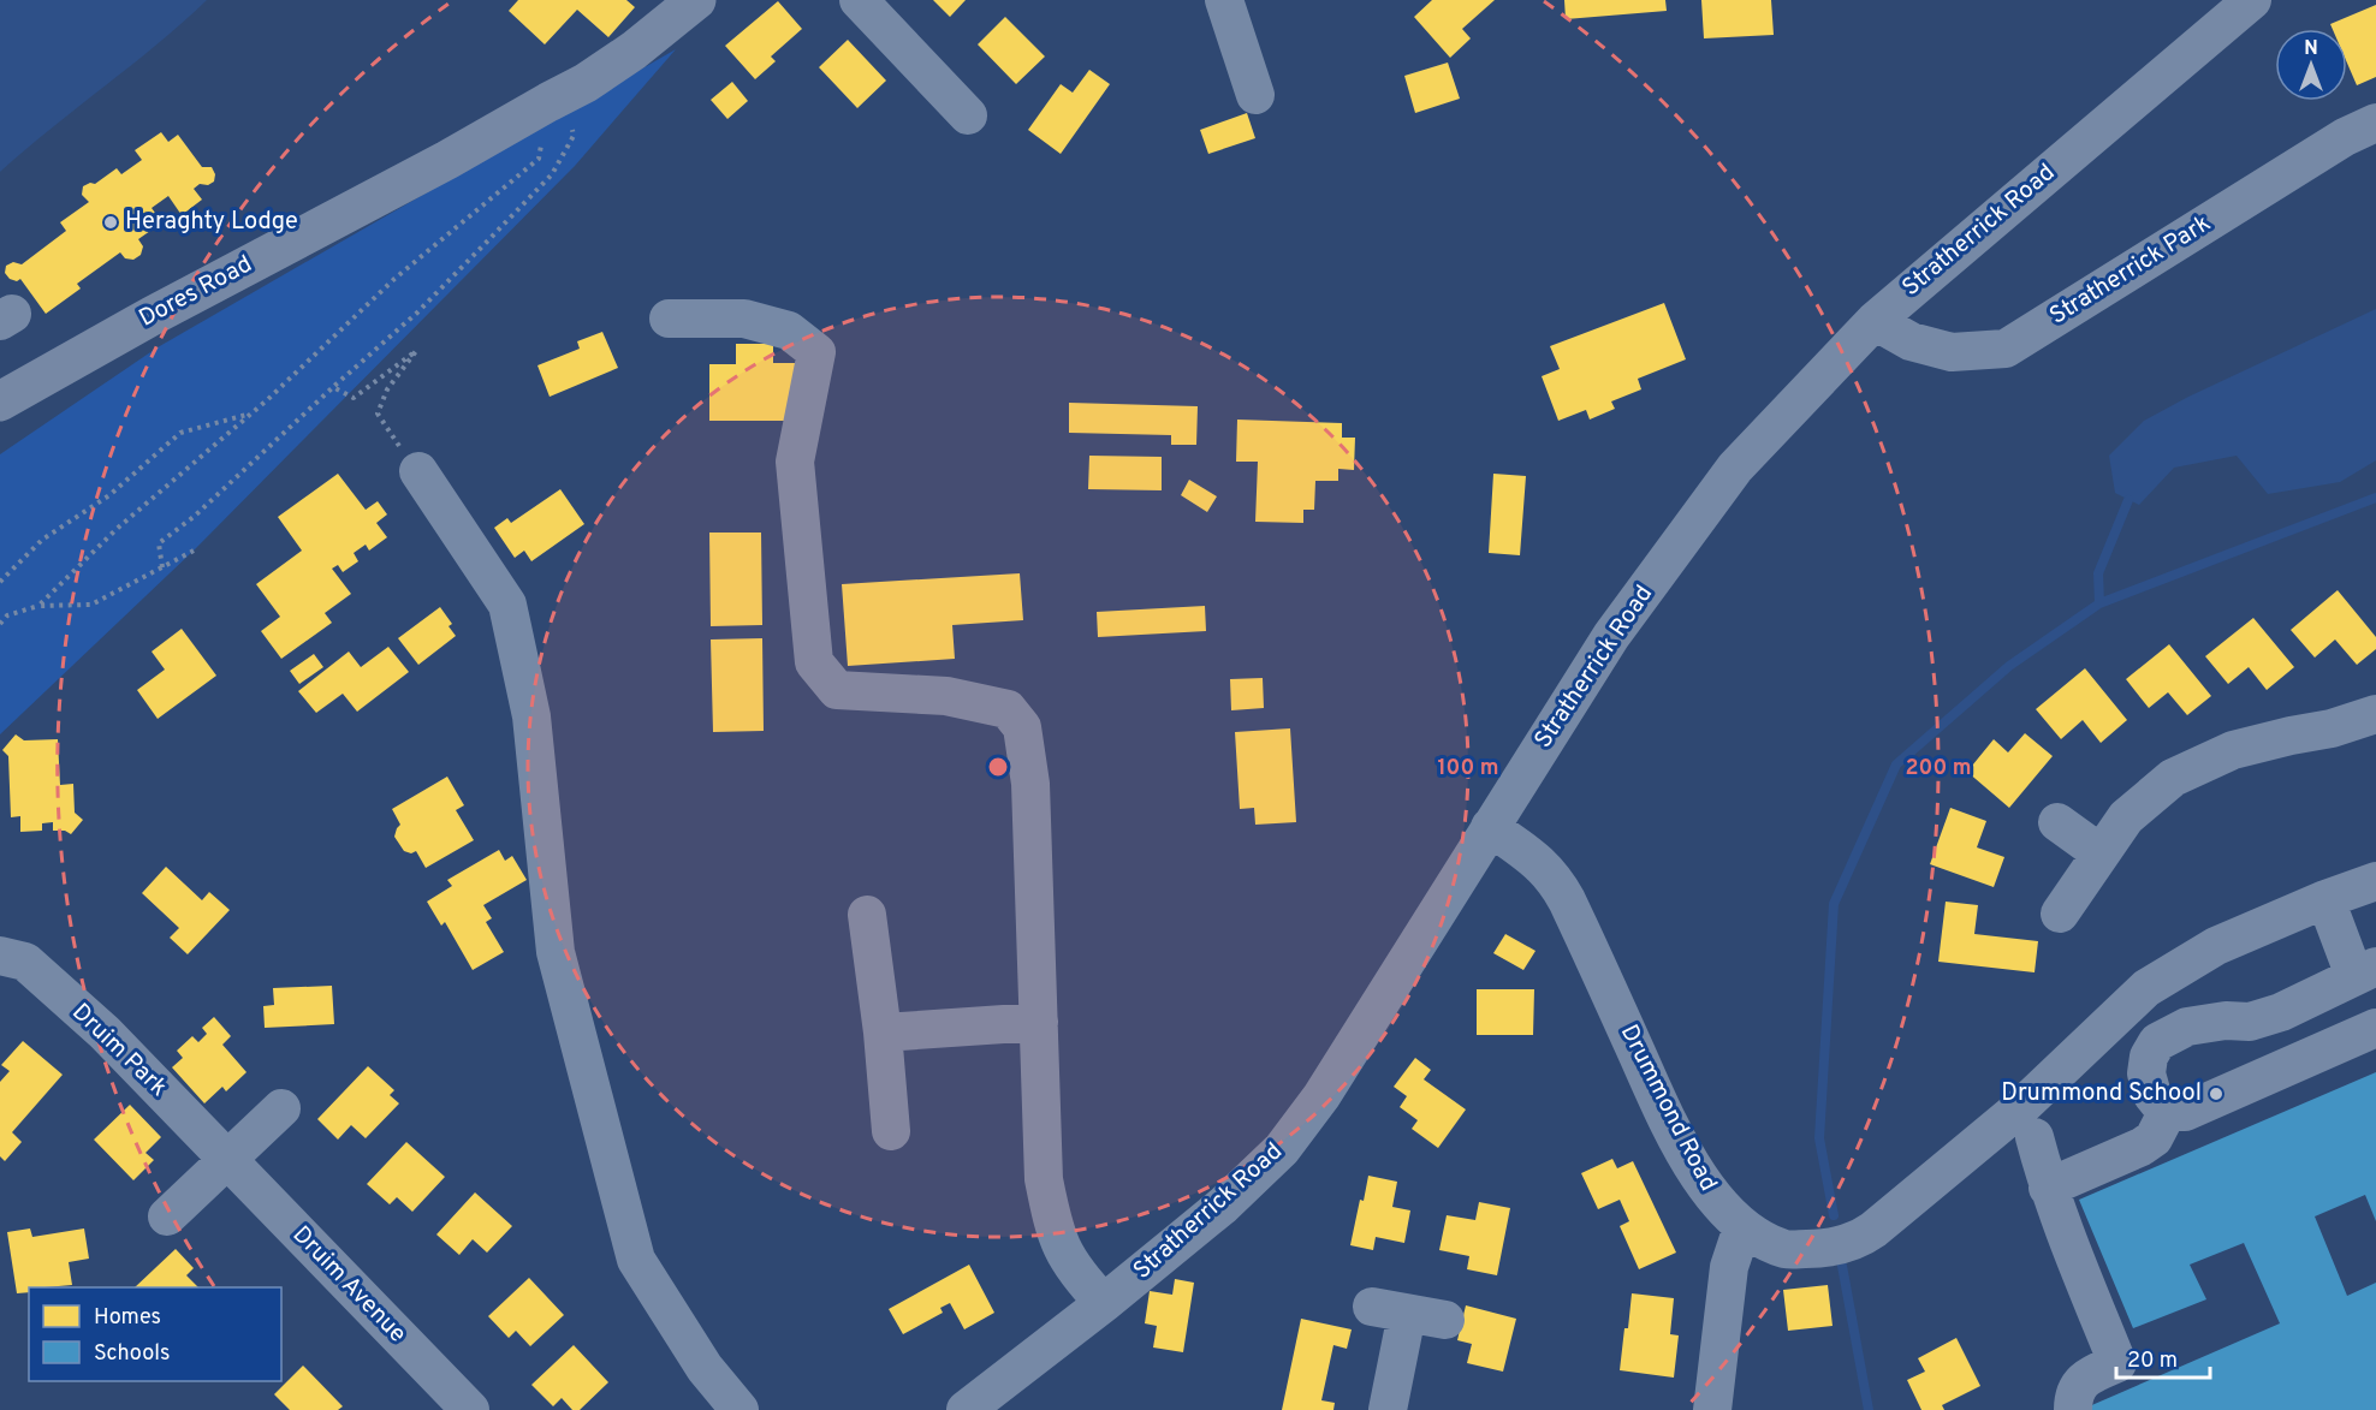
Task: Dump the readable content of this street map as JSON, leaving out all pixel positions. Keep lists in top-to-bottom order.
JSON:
{
  "streets": {
    "main road": ["Dores Road"],
    "street": [
      "Stratherrick Road",
      "Stratherrick Park",
      "Druim Park",
      "Drummond Road",
      "Druim Avenue"
    ]
  },
  "crossings": [
    ["Stratherrick Road", "Stratherrick Park"],
    ["Stratherrick Road", "Drummond Road"],
    ["Druim Park", "Druim Avenue"]
  ],
  "places": ["Heraghty Lodge", "Drummond School"],
  "legend": ["Homes", "Schools"],
  "scale_bar": "20 m",
  "north": "top",
  "rings": ["100 m", "200 m"]
}
